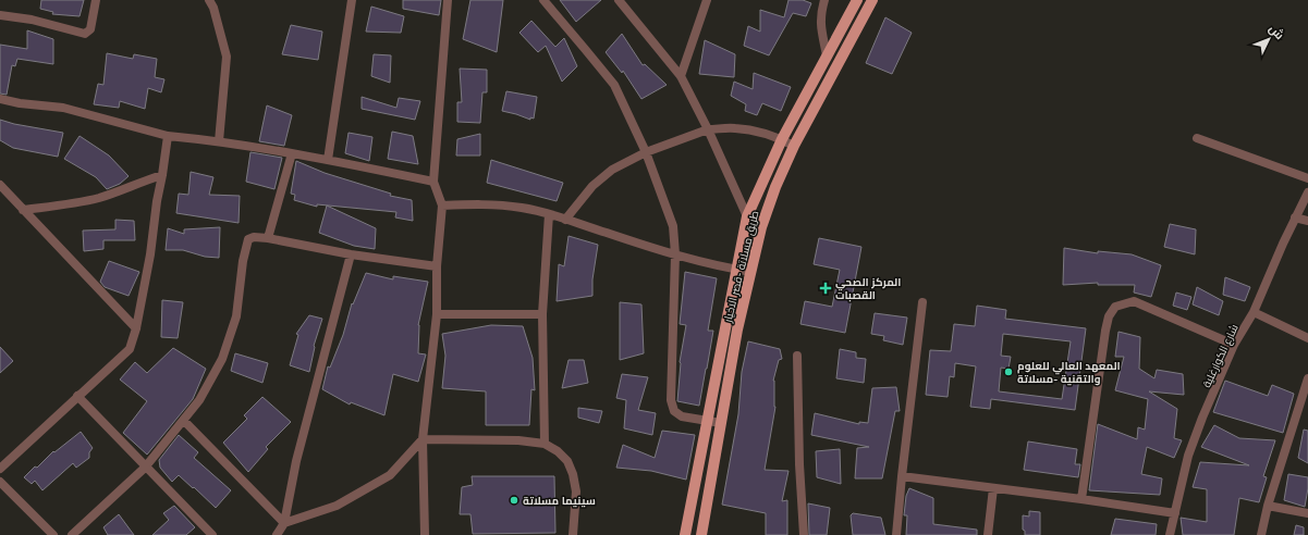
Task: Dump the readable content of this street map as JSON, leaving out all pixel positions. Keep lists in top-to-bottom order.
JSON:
{
  "streets": {
    "main road": ["طريق مسلاتة -قصر الاخيار"],
    "street": ["شارع الكوارغلية"]
  },
  "places": {
    "health": ["المركز الصحي القصبات"],
    "other": ["المعهد العالي للعلوم والتقنية -مسلاتة", "سينيما مسلاتة"]
  },
  "north": "top right"
}
